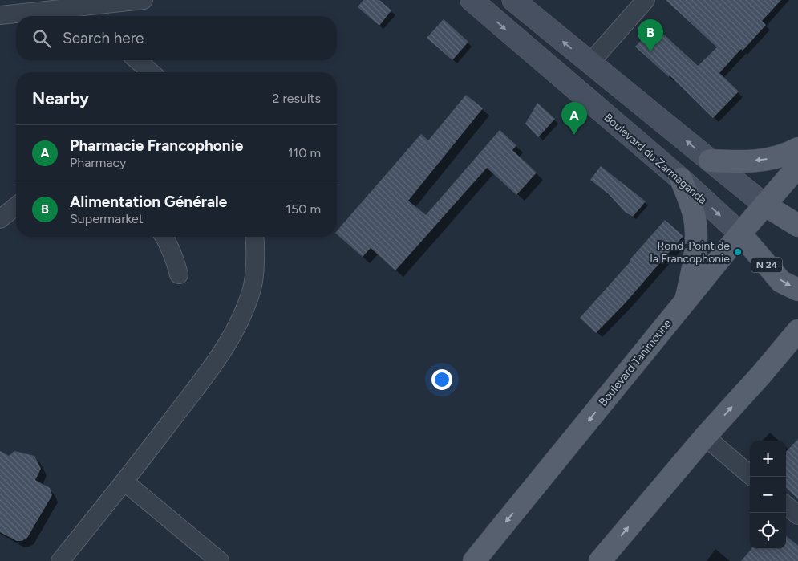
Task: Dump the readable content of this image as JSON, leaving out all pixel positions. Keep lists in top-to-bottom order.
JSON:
{
  "streets": {
    "main road": ["Boulevard du Zarmaganda", "N 24", "Boulevard Tanimoune"]
  },
  "crossings": [
    ["Boulevard du Zarmaganda", "Boulevard Tanimoune"]
  ],
  "places": ["Rond-Point de la Francophonie"],
  "page": {
    "search": "Search here",
    "pins": ["B", "A"],
    "heading": ["Nearby", "2 results"],
    "list": [
      {
        "mark": "A",
        "name": "Pharmacie Francophonie",
        "note": "Pharmacy",
        "value": "110 m"
      },
      {
        "mark": "B",
        "name": "Alimentation Générale",
        "note": "Supermarket",
        "value": "150 m"
      }
    ],
    "map_buttons": ["+", "−"]
  }
}
